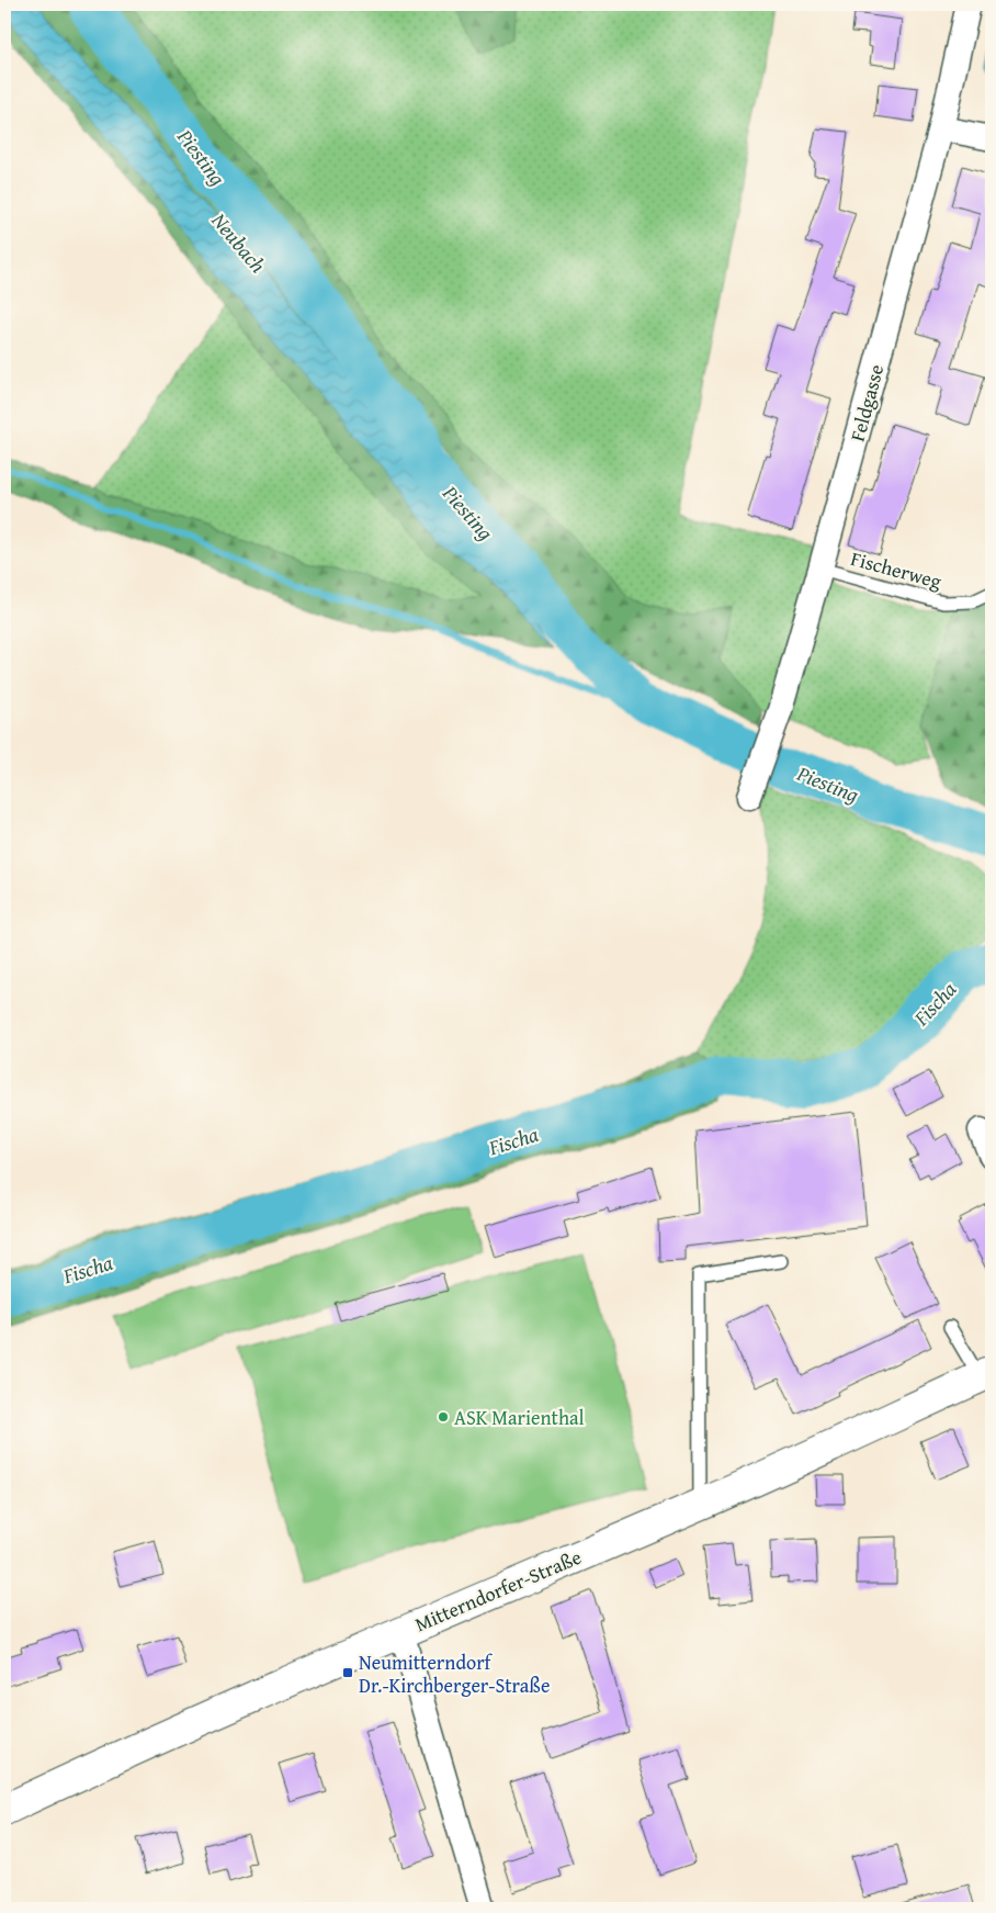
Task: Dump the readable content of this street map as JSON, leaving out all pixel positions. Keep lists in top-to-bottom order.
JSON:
{
  "streets": {
    "street": ["Feldgasse", "Mitterndorfer-Straße"],
    "lane": ["Fischerweg"]
  },
  "crossings": [
    ["Feldgasse", "Fischerweg"]
  ],
  "water": ["Piesting", "Neubach", "Fischa"],
  "places": {
    "other": ["ASK Marienthal"],
    "transit": ["Neumitterndorf Dr.-Kirchberger-Straße"]
  }
}
